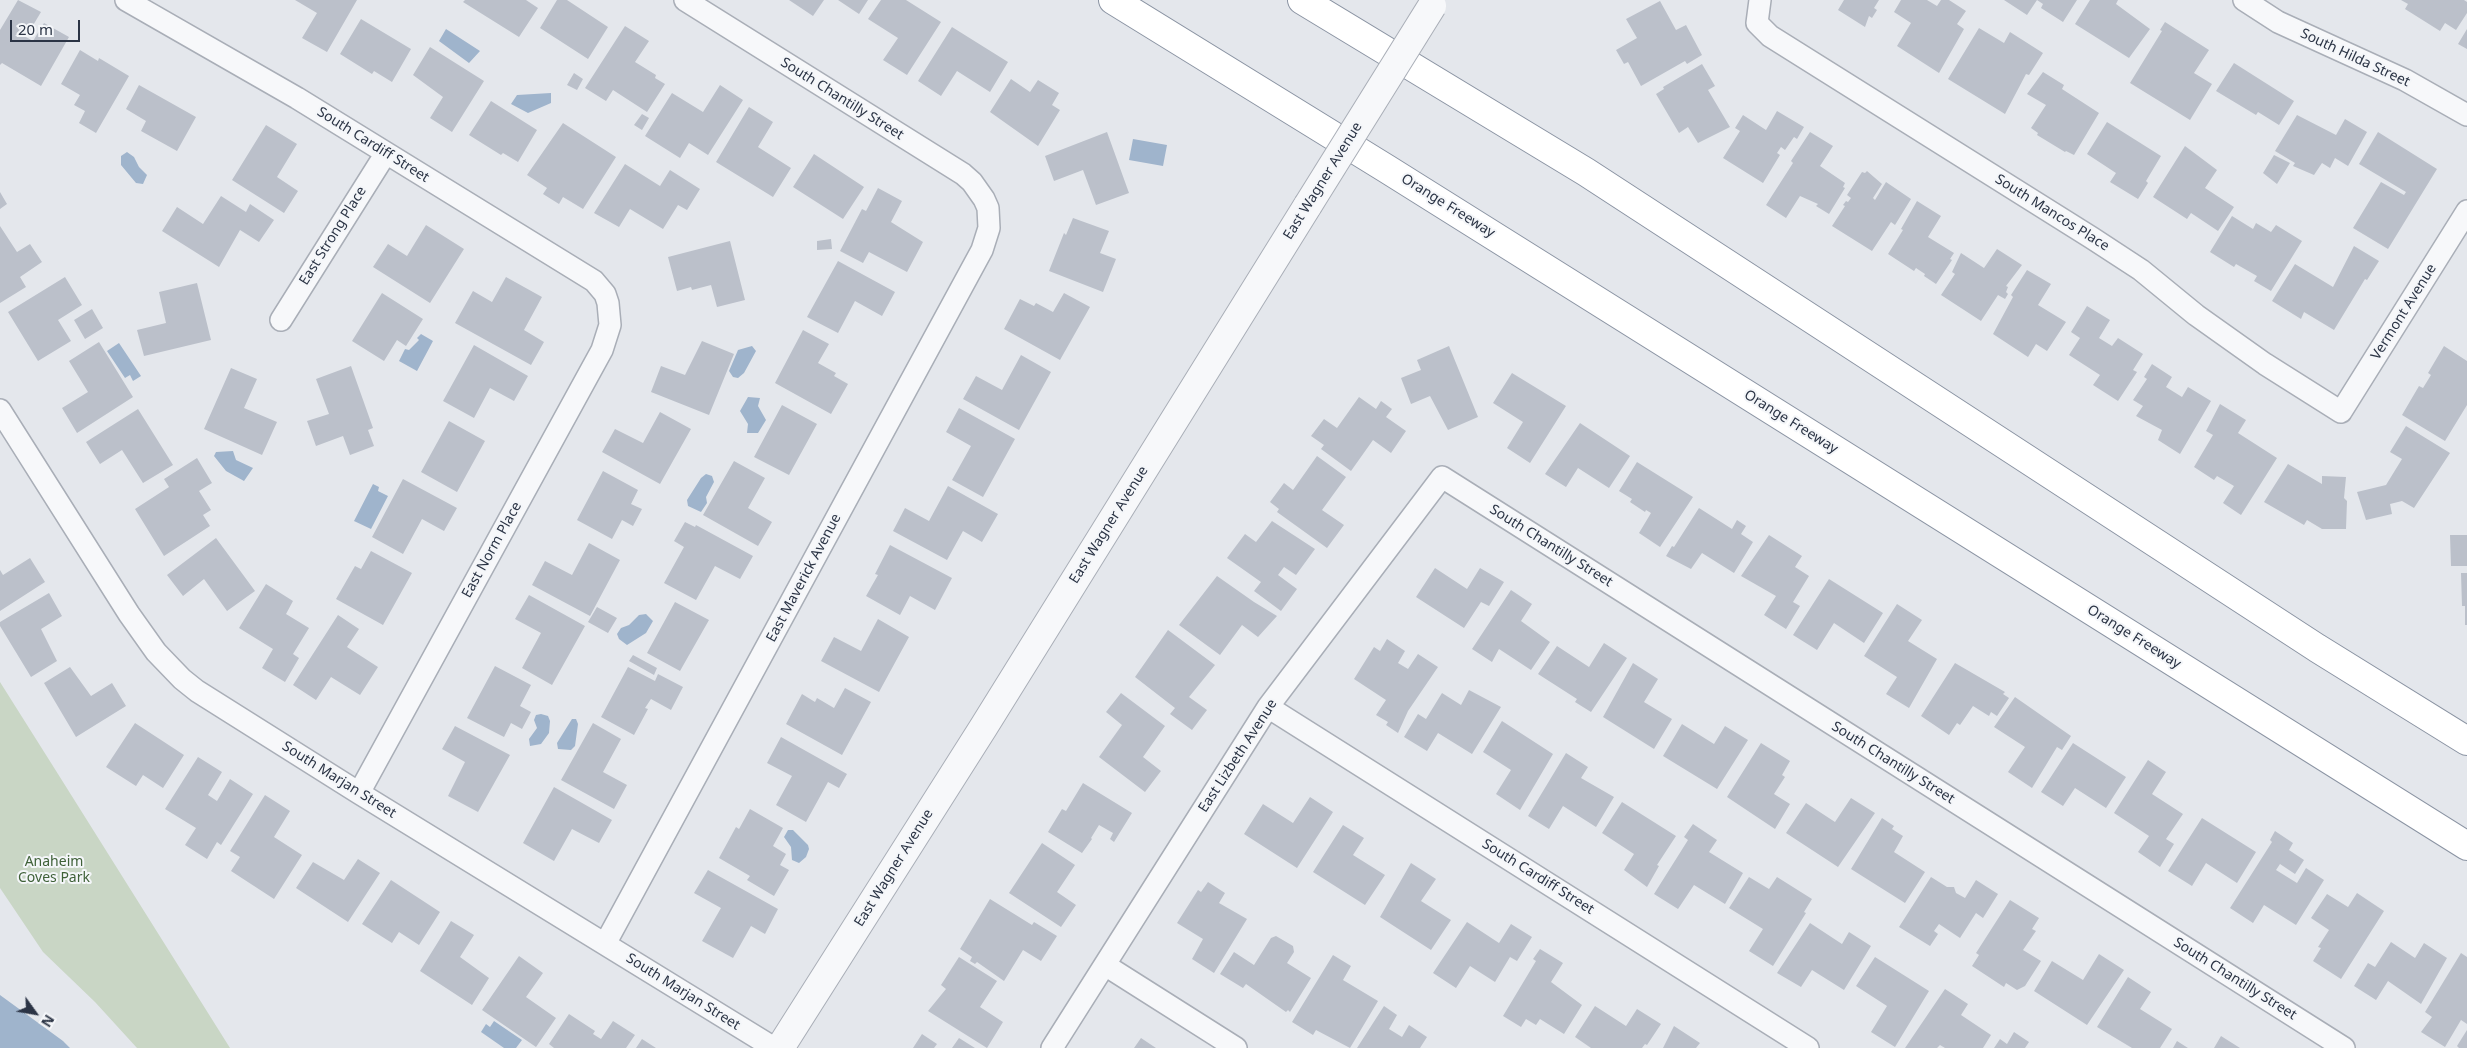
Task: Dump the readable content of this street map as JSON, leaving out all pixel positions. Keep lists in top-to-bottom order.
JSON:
{
  "streets": {
    "highway": ["Orange Freeway"],
    "street": [
      "South Hilda Street",
      "South Chantilly Street",
      "South Cardiff Street",
      "East Wagner Avenue",
      "South Mancos Place",
      "East Strong Place",
      "Vermont Avenue",
      "East Norm Place",
      "East Maverick Avenue",
      "East Lizbeth Avenue",
      "South Marjan Street"
    ]
  },
  "crossings": [
    ["South Chantilly Street", "East Maverick Avenue"],
    ["South Chantilly Street", "East Lizbeth Avenue"],
    ["South Cardiff Street", "East Strong Place"],
    ["South Cardiff Street", "East Norm Place"],
    ["South Cardiff Street", "East Lizbeth Avenue"],
    ["South Mancos Place", "Vermont Avenue"],
    ["East Norm Place", "South Marjan Street"],
    ["East Maverick Avenue", "South Marjan Street"]
  ],
  "parks": ["Anaheim Coves Park"],
  "scale_bar": "20 m",
  "north": "bottom right"
}
